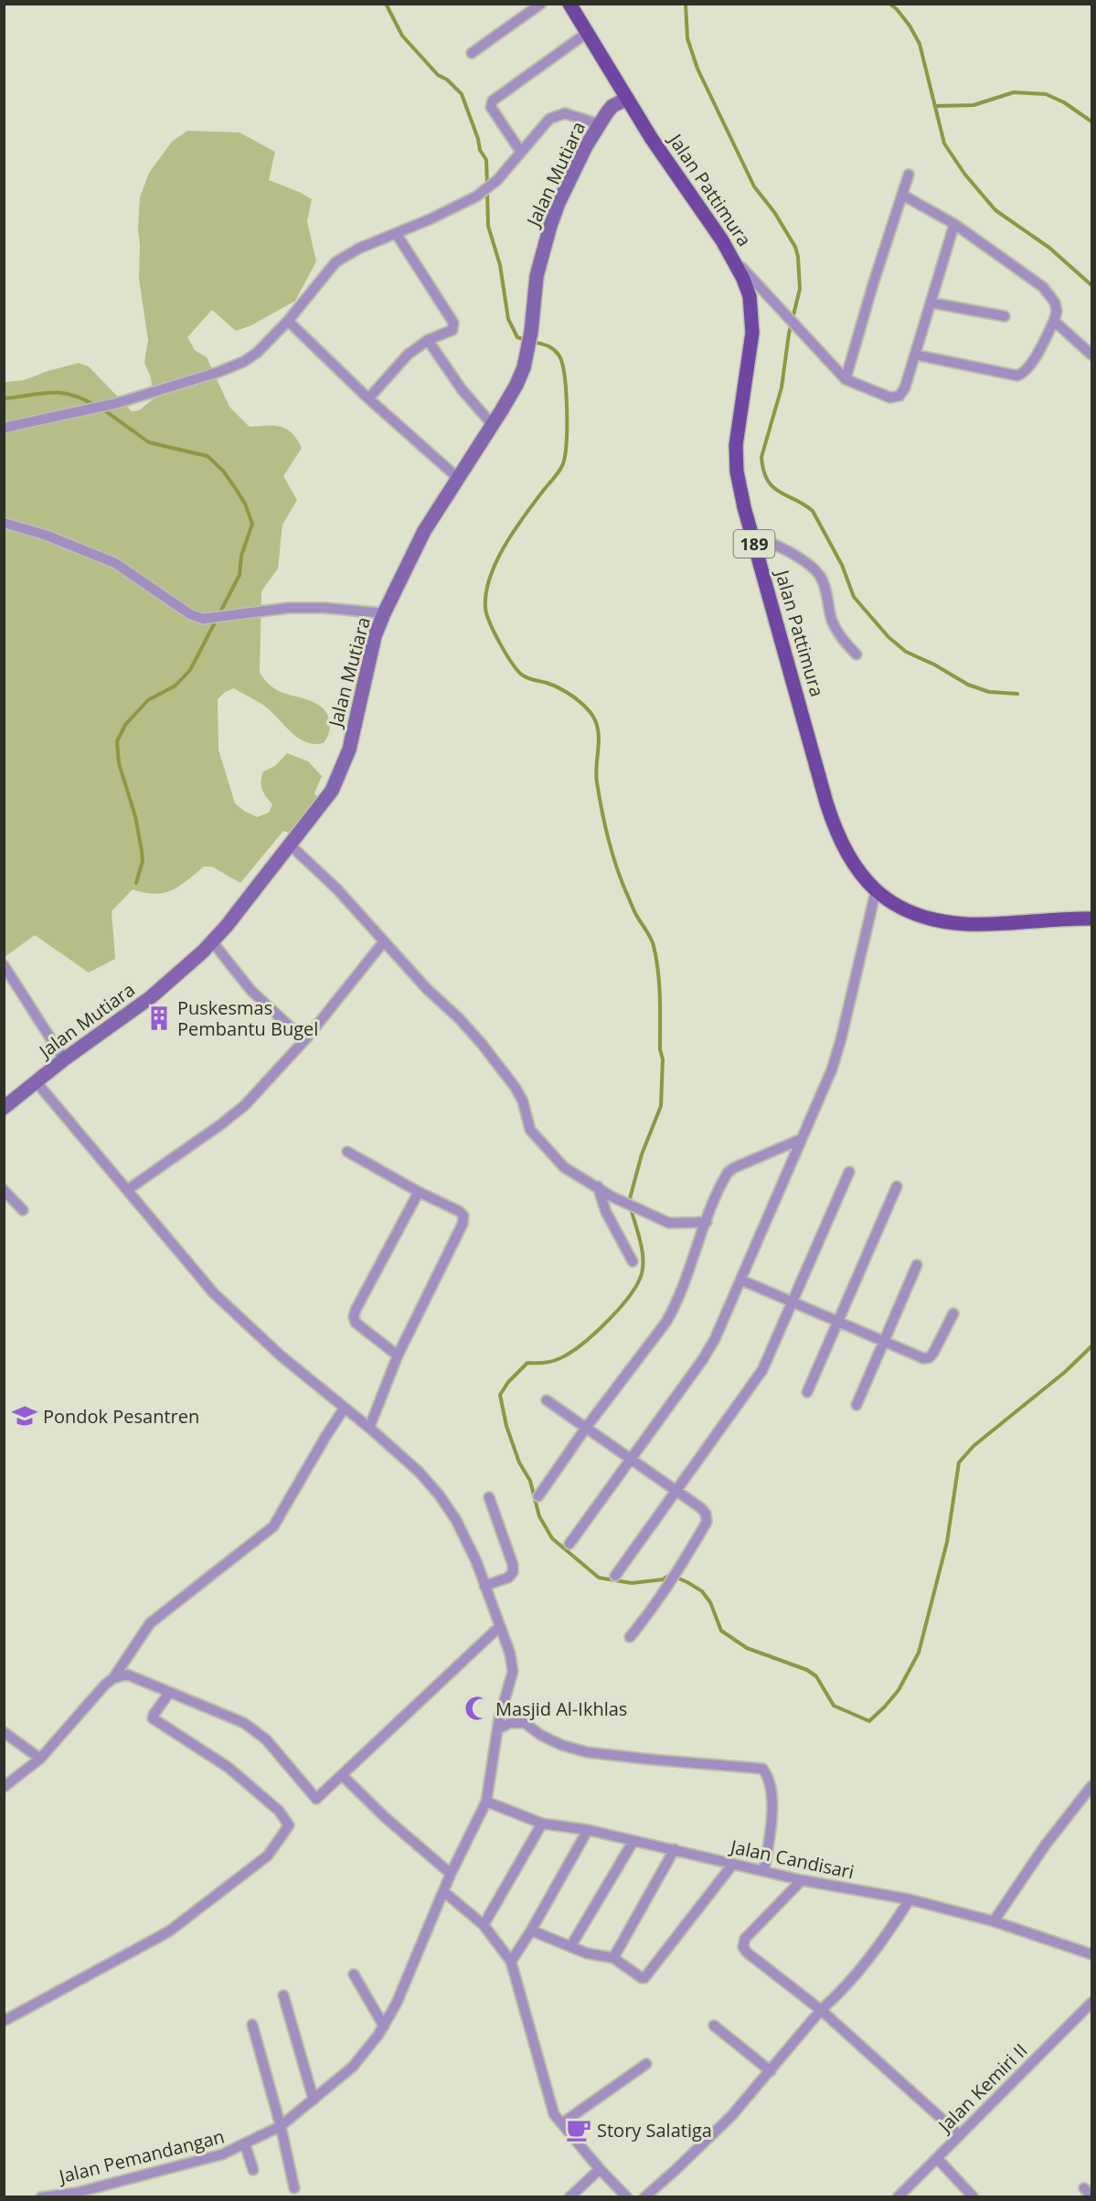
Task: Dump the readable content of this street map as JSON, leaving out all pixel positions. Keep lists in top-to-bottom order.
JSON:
{
  "streets": {
    "main road": ["Jalan Pattimura", "189"],
    "street": [
      "Jalan Mutiara",
      "Jalan Candisari",
      "Jalan Kemiri II",
      "Jalan Pemandangan"
    ]
  },
  "crossings": [
    ["Jalan Mutiara", "Jalan Pattimura"],
    ["Jalan Mutiara", "Jalan Pemandangan"],
    ["Jalan Candisari", "Jalan Pemandangan"]
  ],
  "places": {
    "building": ["Puskesmas Pembantu Bugel"],
    "school or university": ["Pondok Pesantren"],
    "mosque": ["Masjid Al-Ikhlas"],
    "cafe": ["Story Salatiga"]
  }
}
